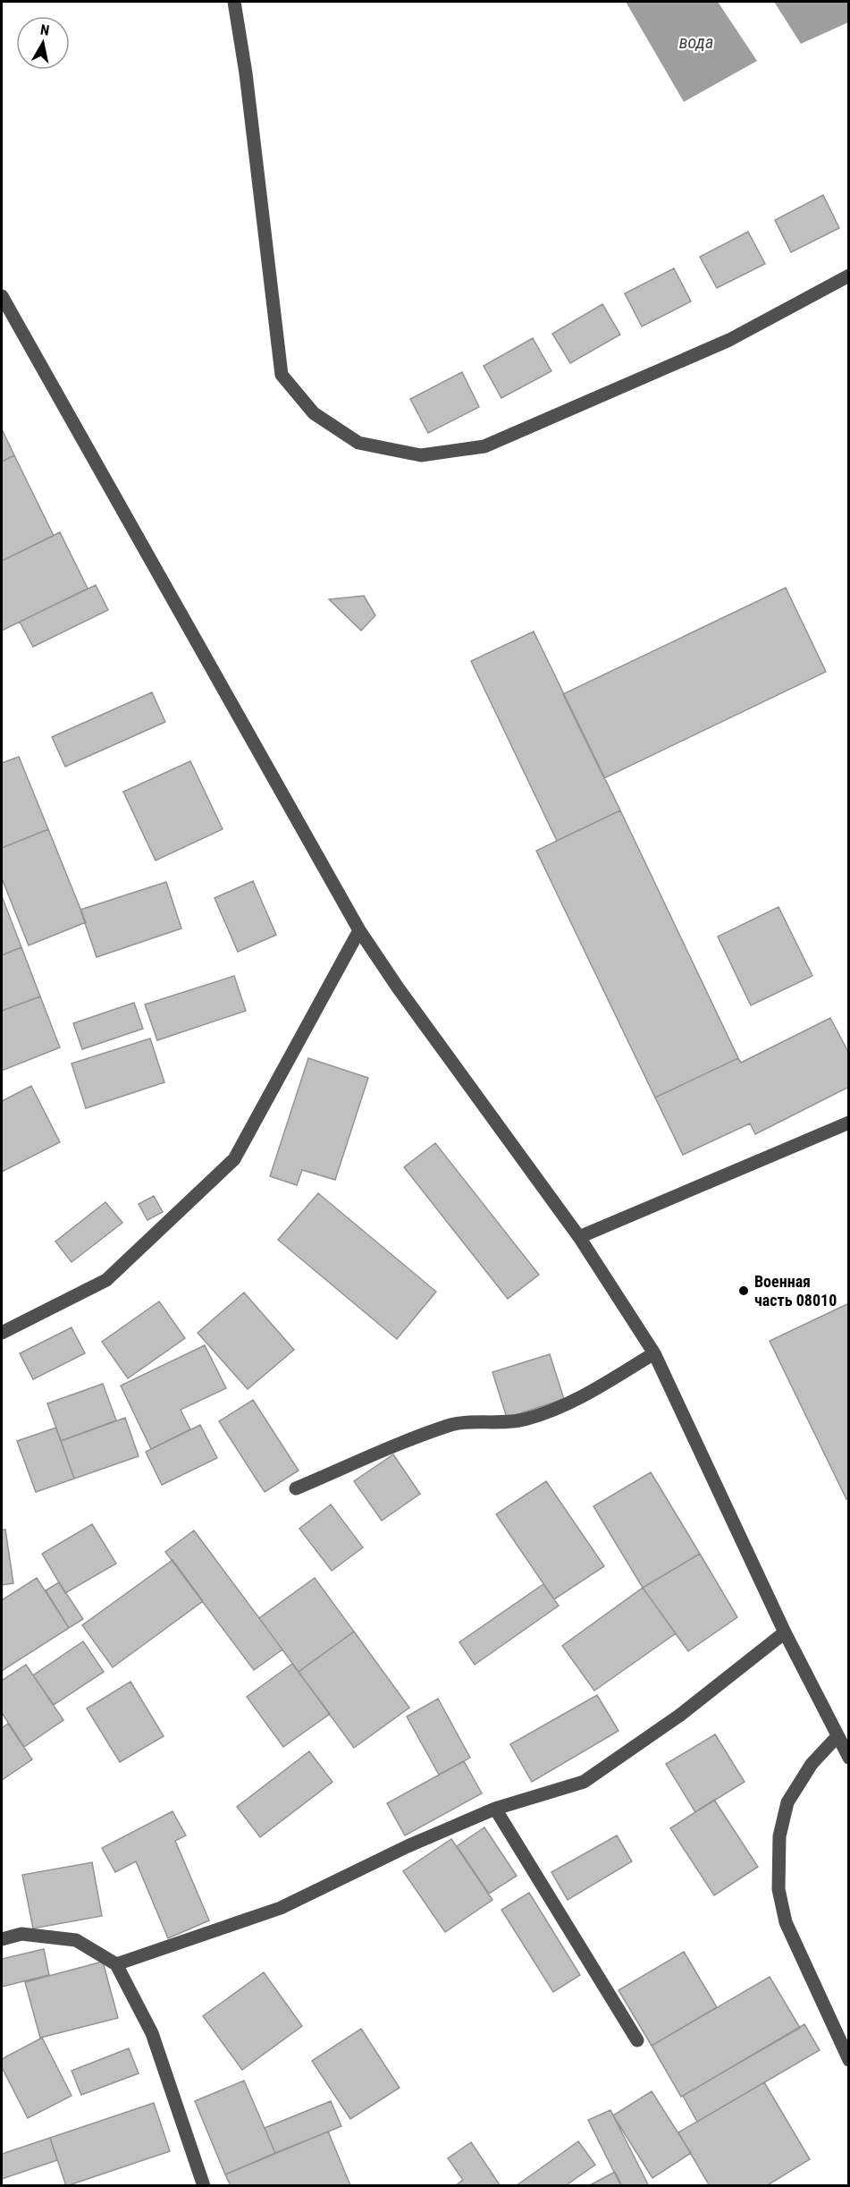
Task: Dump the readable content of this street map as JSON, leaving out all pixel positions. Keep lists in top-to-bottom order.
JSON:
{
  "water": ["вода"],
  "places": ["Военная часть 08010"],
  "north": "top"
}
